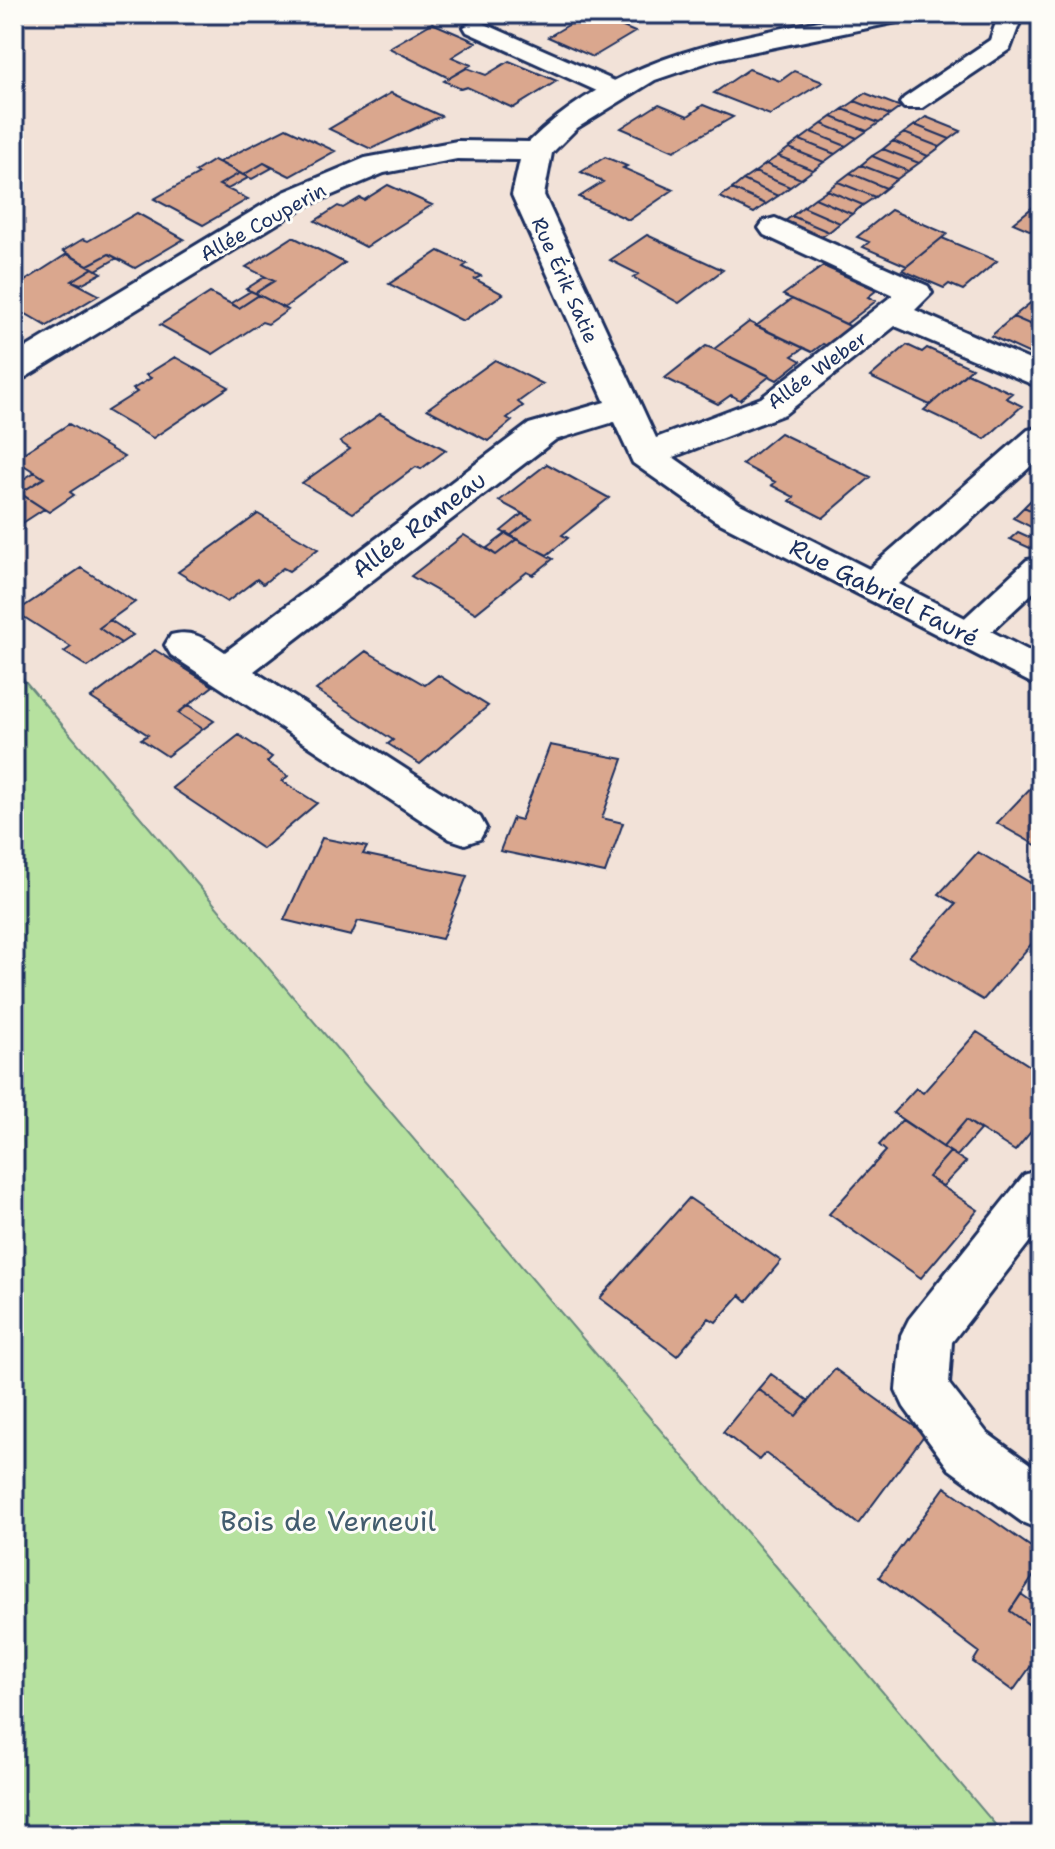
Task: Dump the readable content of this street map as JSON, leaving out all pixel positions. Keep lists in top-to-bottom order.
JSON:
{
  "streets": {
    "street": [
      "Allée Couperin",
      "Rue Érik Satie",
      "Allée Weber",
      "Allée Rameau",
      "Rue Gabriel Fauré"
    ]
  },
  "crossings": [
    ["Allée Couperin", "Rue Érik Satie"],
    ["Rue Érik Satie", "Allée Weber"],
    ["Rue Érik Satie", "Allée Rameau"],
    ["Rue Érik Satie", "Rue Gabriel Fauré"]
  ],
  "parks": ["Bois de Verneuil"]
}
